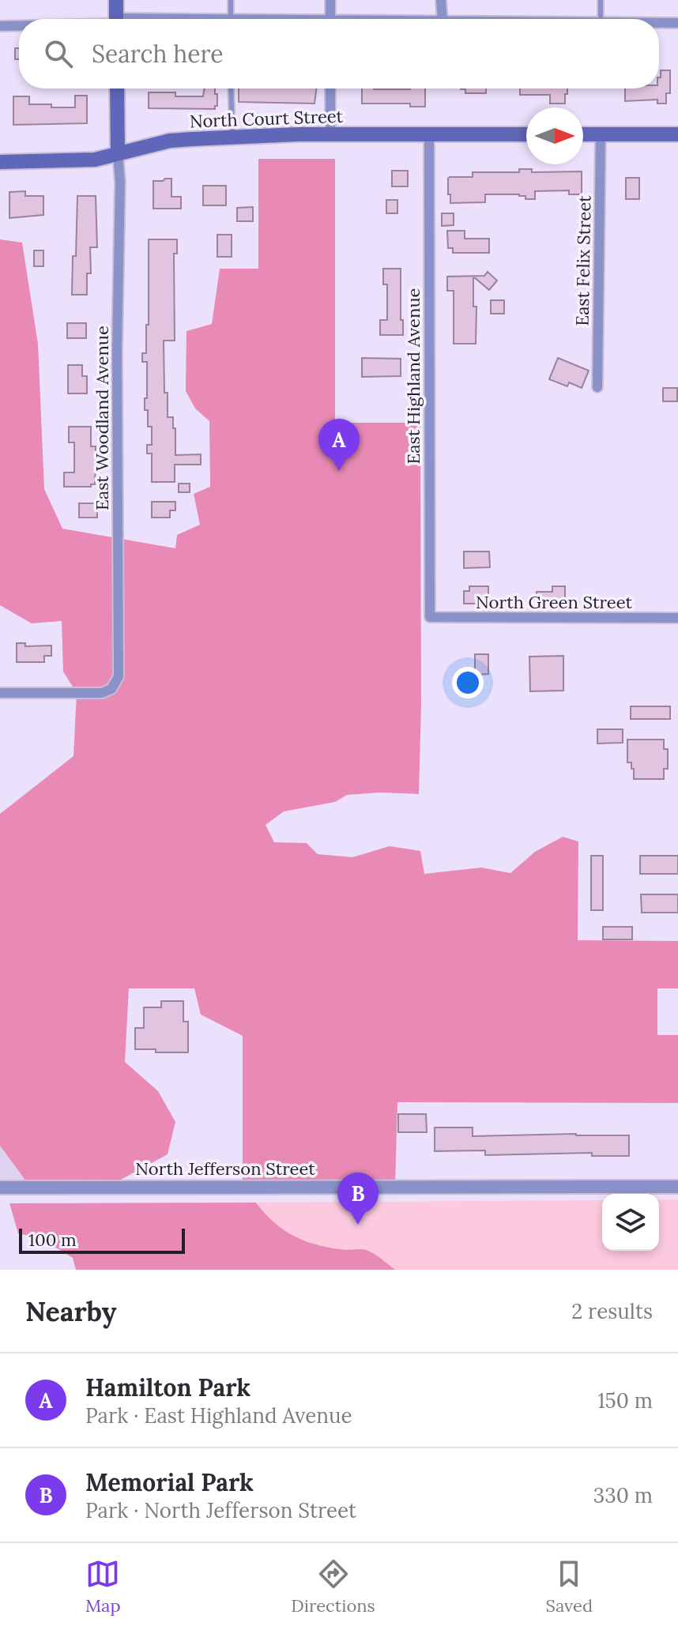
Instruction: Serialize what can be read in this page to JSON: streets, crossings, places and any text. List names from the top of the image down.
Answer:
{
  "streets": {
    "main road": ["North Court Street"],
    "street": [
      "East Felix Street",
      "East Highland Avenue",
      "East Woodland Avenue",
      "North Green Street",
      "North Jefferson Street"
    ]
  },
  "crossings": [
    ["North Court Street", "East Highland Avenue"],
    ["North Court Street", "East Woodland Avenue"],
    ["East Highland Avenue", "North Green Street"]
  ],
  "scale_bar": "100 m",
  "north": "right",
  "page": {
    "search": "Search here",
    "pins": ["A", "B"],
    "scale": "100 m",
    "heading": ["Nearby", "2 results"],
    "list": [
      {
        "mark": "A",
        "name": "Hamilton Park",
        "note": "Park · East Highland Avenue",
        "value": "150 m"
      },
      {
        "mark": "B",
        "name": "Memorial Park",
        "note": "Park · North Jefferson Street",
        "value": "330 m"
      }
    ],
    "nav": ["Map", "Directions", "Saved"]
  }
}
